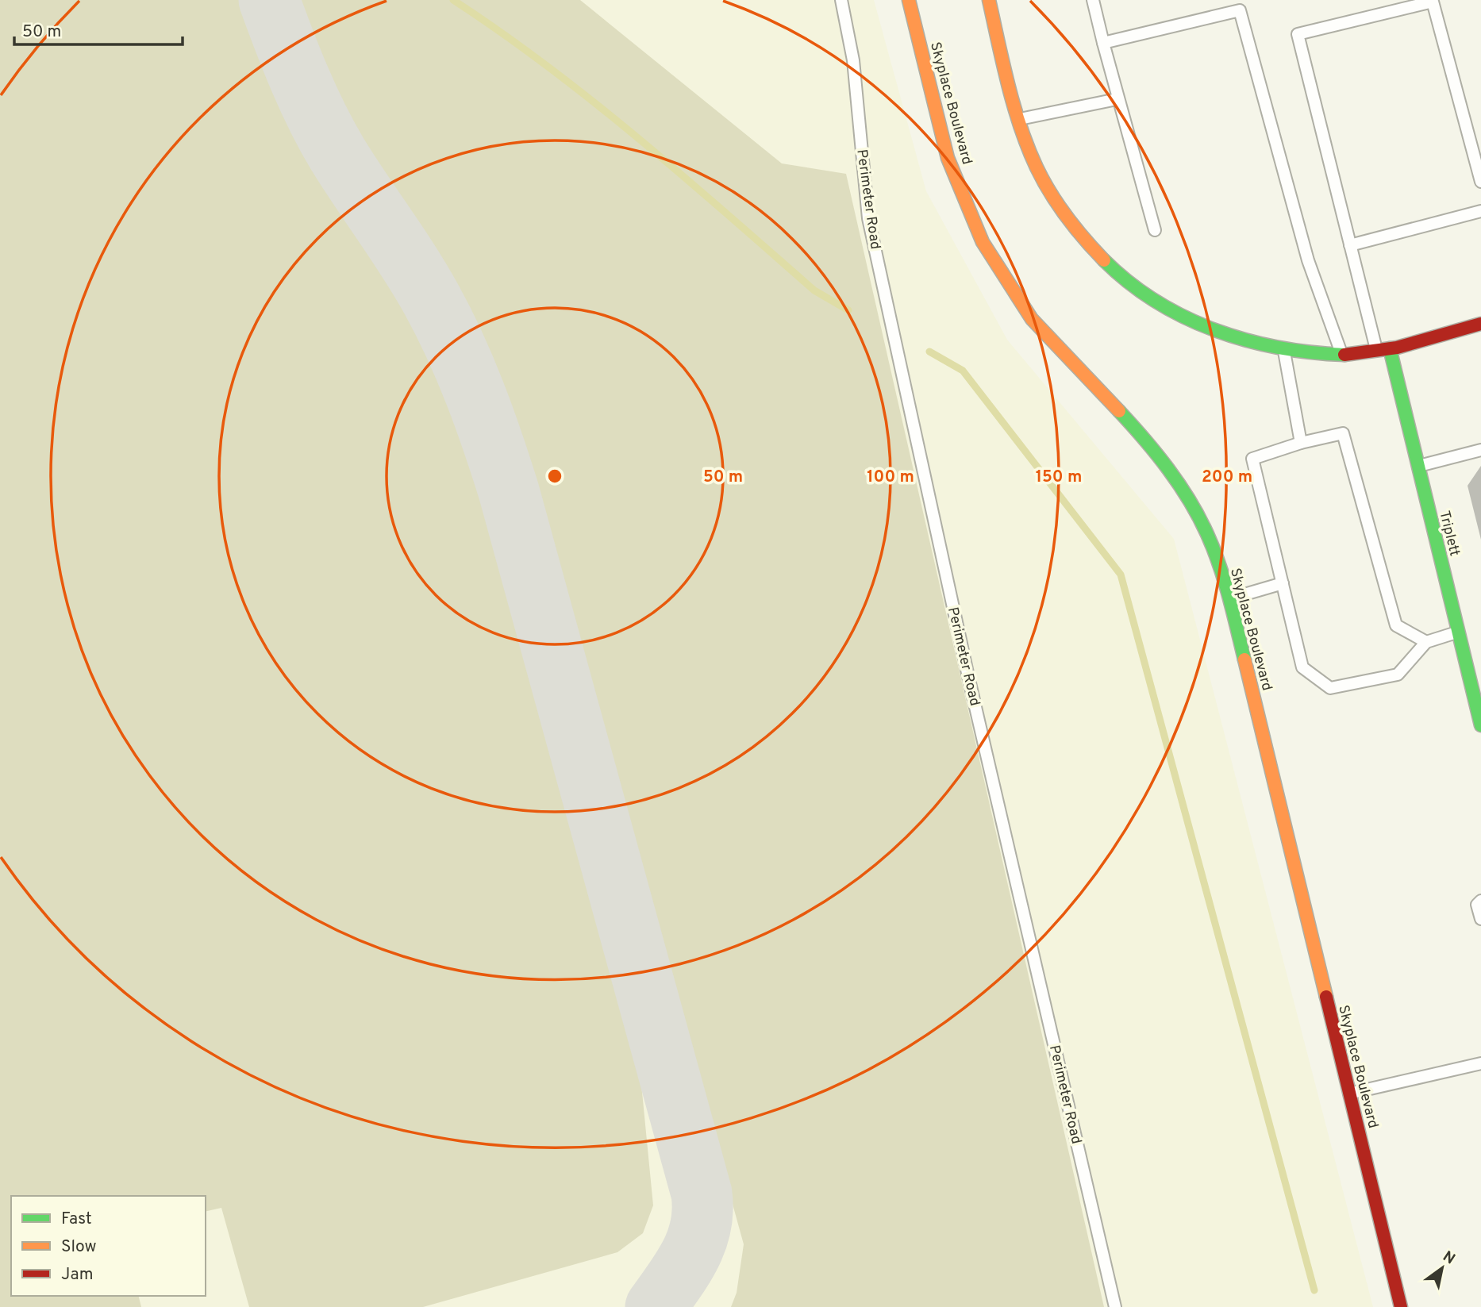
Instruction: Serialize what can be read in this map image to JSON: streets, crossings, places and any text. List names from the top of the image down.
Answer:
{
  "streets": {
    "street": ["Skyplace Boulevard", "Triplett"],
    "lane": ["Perimeter Road"]
  },
  "legend": ["Fast", "Slow", "Jam"],
  "scale_bar": "50 m",
  "north": "top right",
  "rings": [
    "50 m",
    "100 m",
    "150 m",
    "200 m"
  ]
}
